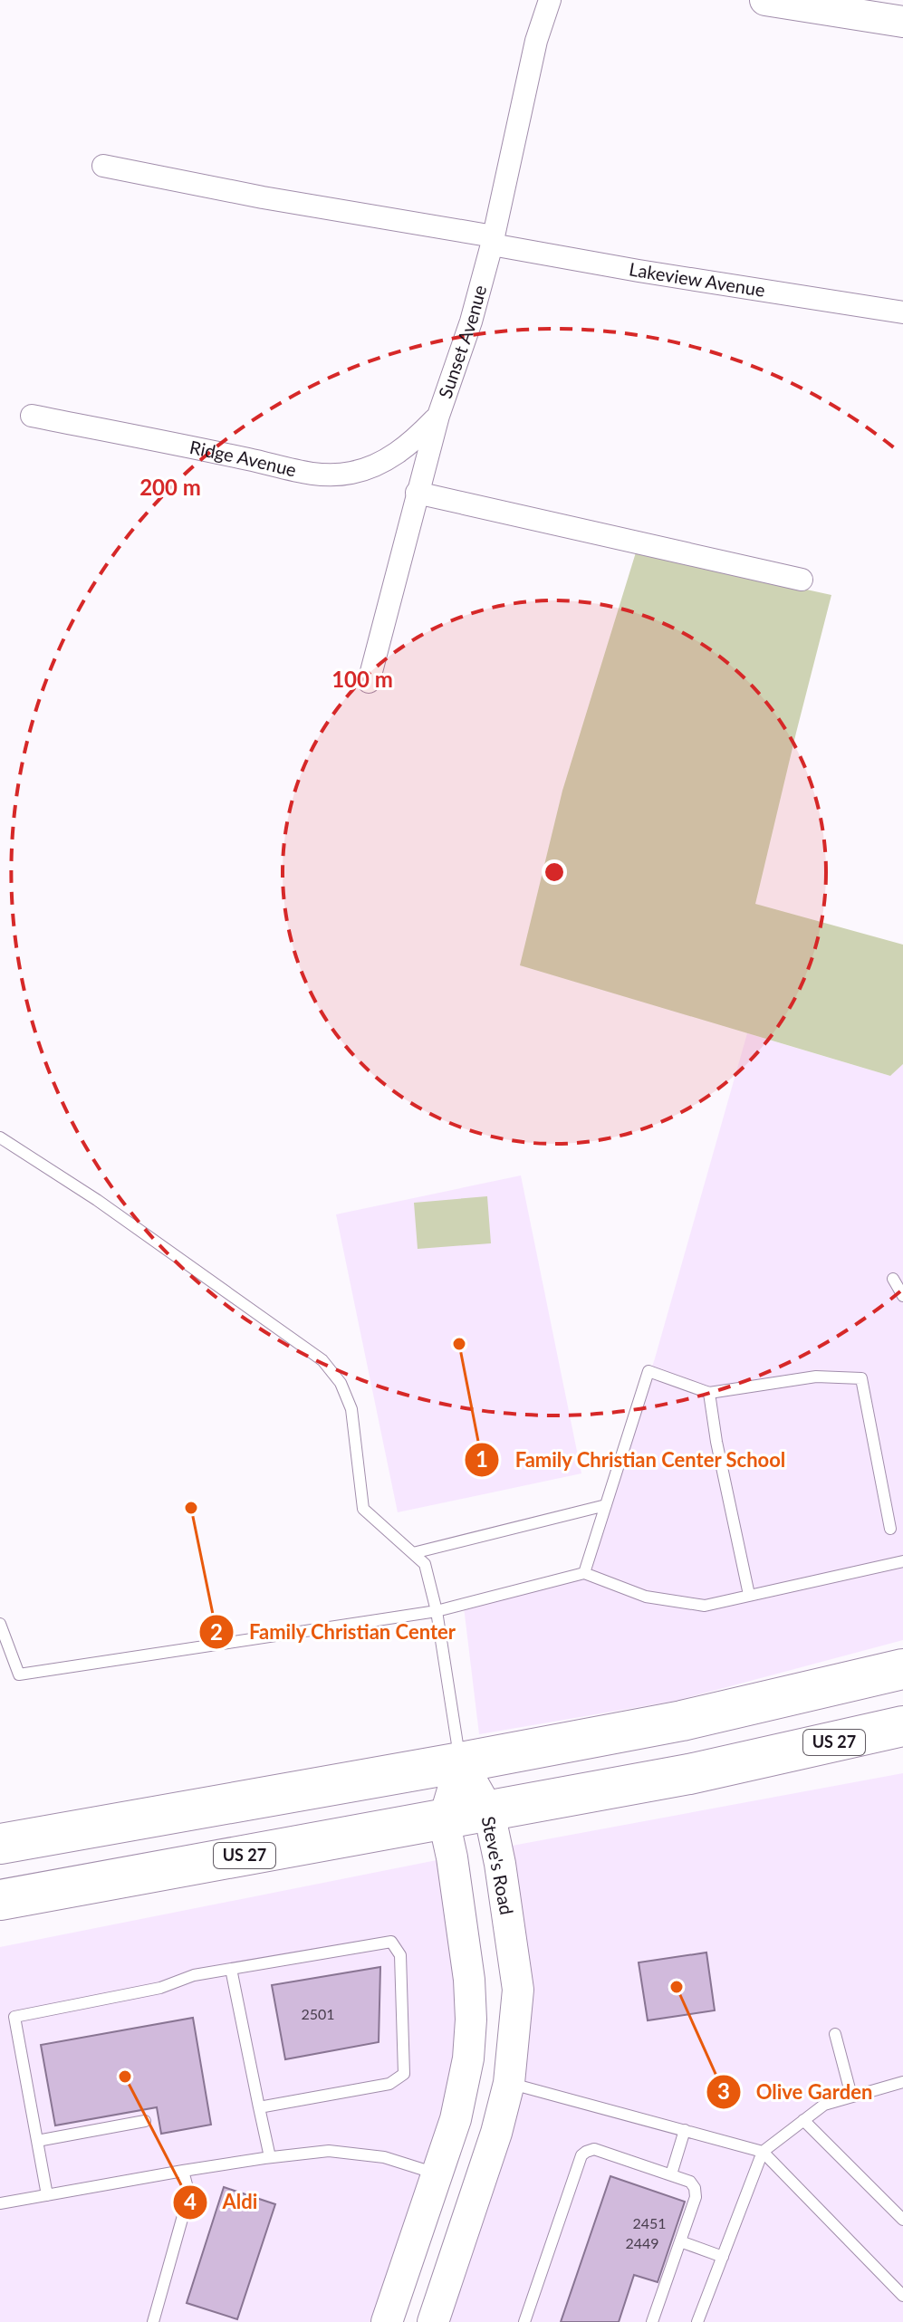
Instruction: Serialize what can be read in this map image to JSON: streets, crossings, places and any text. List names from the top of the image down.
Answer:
{
  "streets": {
    "highway": ["US 27"],
    "street": [
      "Lakeview Avenue",
      "Sunset Avenue",
      "Ridge Avenue",
      "Steve's Road"
    ]
  },
  "crossings": [
    ["Lakeview Avenue", "Sunset Avenue"],
    ["Sunset Avenue", "Ridge Avenue"],
    ["US 27", "Steve's Road"]
  ],
  "places": [
    "Family Christian Center School",
    "Family Christian Center",
    "Olive Garden",
    "Aldi"
  ],
  "house_numbers": ["2501", "2451", "2449"],
  "rings": ["200 m", "100 m"]
}
